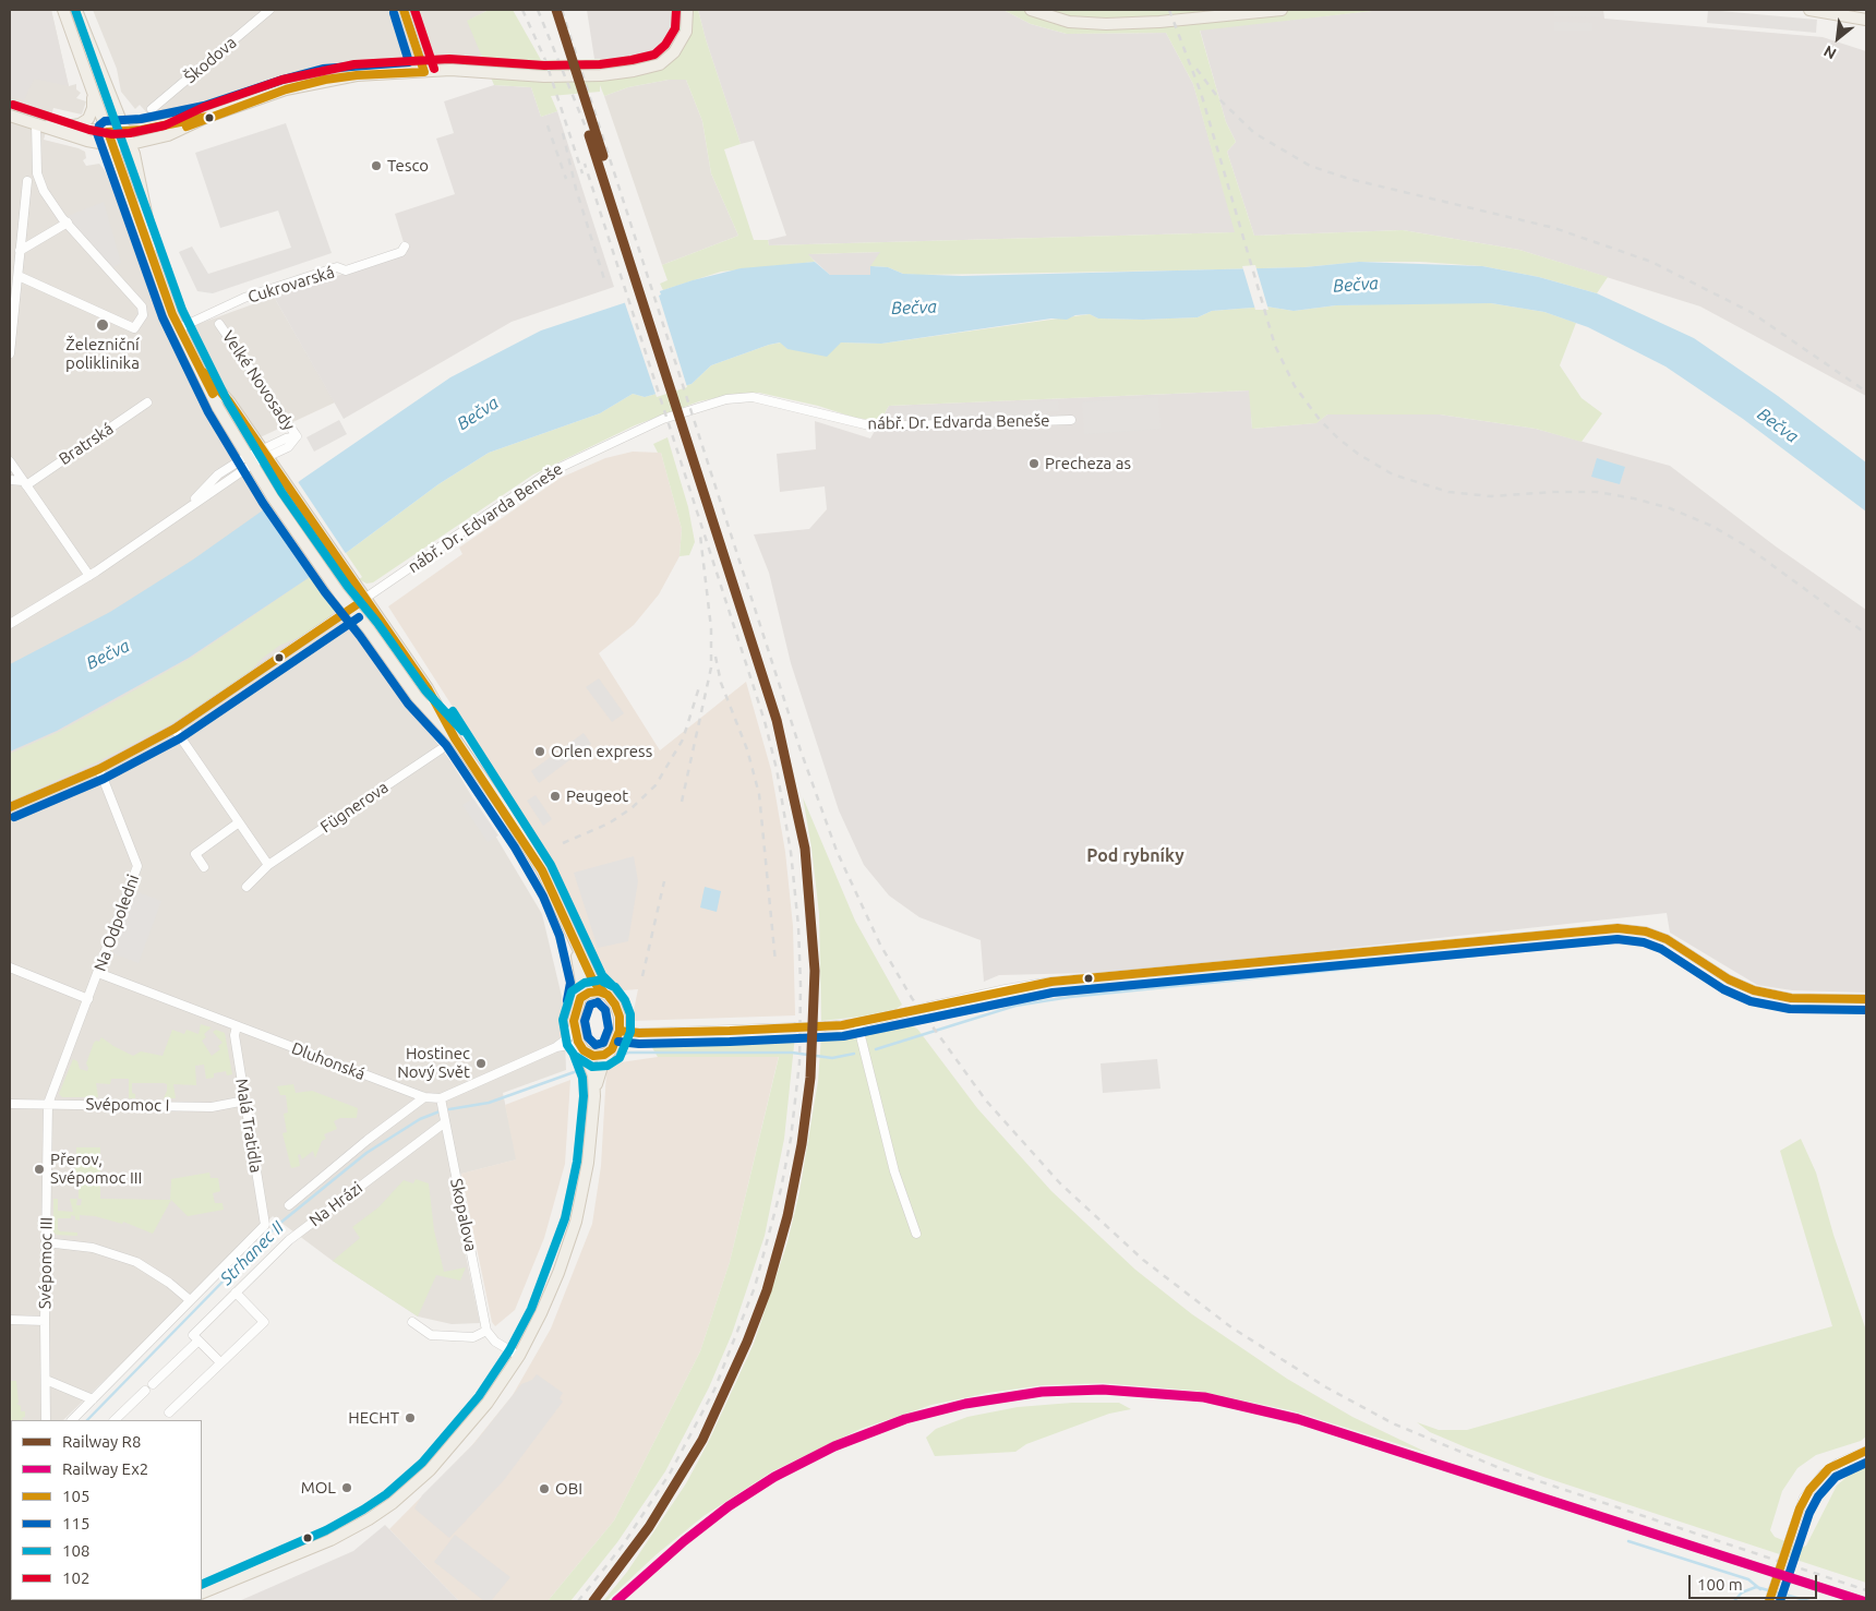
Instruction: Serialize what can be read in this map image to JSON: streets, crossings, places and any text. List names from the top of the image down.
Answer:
{
  "streets": {
    "main road": ["Dluhonská"],
    "street": [
      "Škodova",
      "Cukrovarská",
      "Velké Novosady",
      "nábř. Dr. Edvarda Beneše",
      "Bratrská",
      "Fügnerova",
      "Na Odpoledni",
      "Svépomoc I",
      "Malá Tratidla",
      "Na Hrázi",
      "Skopalova",
      "Svépomoc III"
    ]
  },
  "crossings": [
    ["nábř. Dr. Edvarda Beneše", "Na Odpoledni"],
    ["Na Odpoledni", "Dluhonská"],
    ["Na Odpoledni", "Svépomoc I"],
    ["Na Odpoledni", "Svépomoc III"],
    ["Dluhonská", "Malá Tratidla"],
    ["Dluhonská", "Na Hrázi"],
    ["Dluhonská", "Skopalova"],
    ["Svépomoc I", "Malá Tratidla"],
    ["Svépomoc I", "Svépomoc III"],
    ["Na Hrázi", "Skopalova"]
  ],
  "districts": ["Pod rybníky"],
  "water": ["Bečva", "Strhanec II"],
  "places": [
    "Tesco",
    "Železniční poliklinika",
    "Precheza as",
    "Orlen express",
    "Peugeot",
    "Hostinec Nový Svět",
    "Přerov, Svépomoc III",
    "HECHT",
    "MOL",
    "OBI"
  ],
  "lines": [
    "rail line R8",
    "transit line 105",
    "transit line 108",
    "transit line 102",
    "transit line 115",
    "rail line Ex2"
  ],
  "legend": [
    "Railway R8",
    "Railway Ex2",
    "105",
    "115",
    "108",
    "102"
  ],
  "scale_bar": "100 m",
  "north": "bottom left"
}
